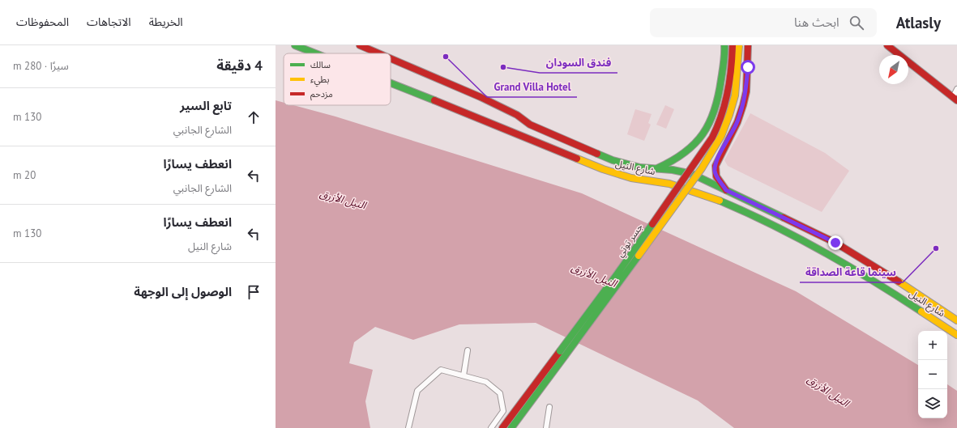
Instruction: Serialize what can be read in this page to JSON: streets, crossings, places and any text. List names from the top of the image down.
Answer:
{
  "streets": {
    "main road": ["شارع النيل", "جسر توتي"]
  },
  "water": ["النيل الأزرق"],
  "places": ["Grand Villa Hotel", "فندق السودان", "سينما قاعة الصداقة"],
  "legend": ["سالك", "بطيء", "مزدحم"],
  "north": "bottom left",
  "page": {
    "header": "Atlasly",
    "search": "ابحث هنا",
    "nav": ["الخريطة", "الاتجاهات", "المحفوظات"],
    "heading": ["4 دقيقة", "سيرًا · 280 m"],
    "list": [
      ["تابع السير", "الشارع الجانبي", "130 m"],
      ["انعطف يسارًا", "الشارع الجانبي", "20 m"],
      ["انعطف يسارًا", "شارع النيل", "130 m"],
      "الوصول إلى الوجهة"
    ],
    "map_buttons": ["+", "−"]
  }
}
